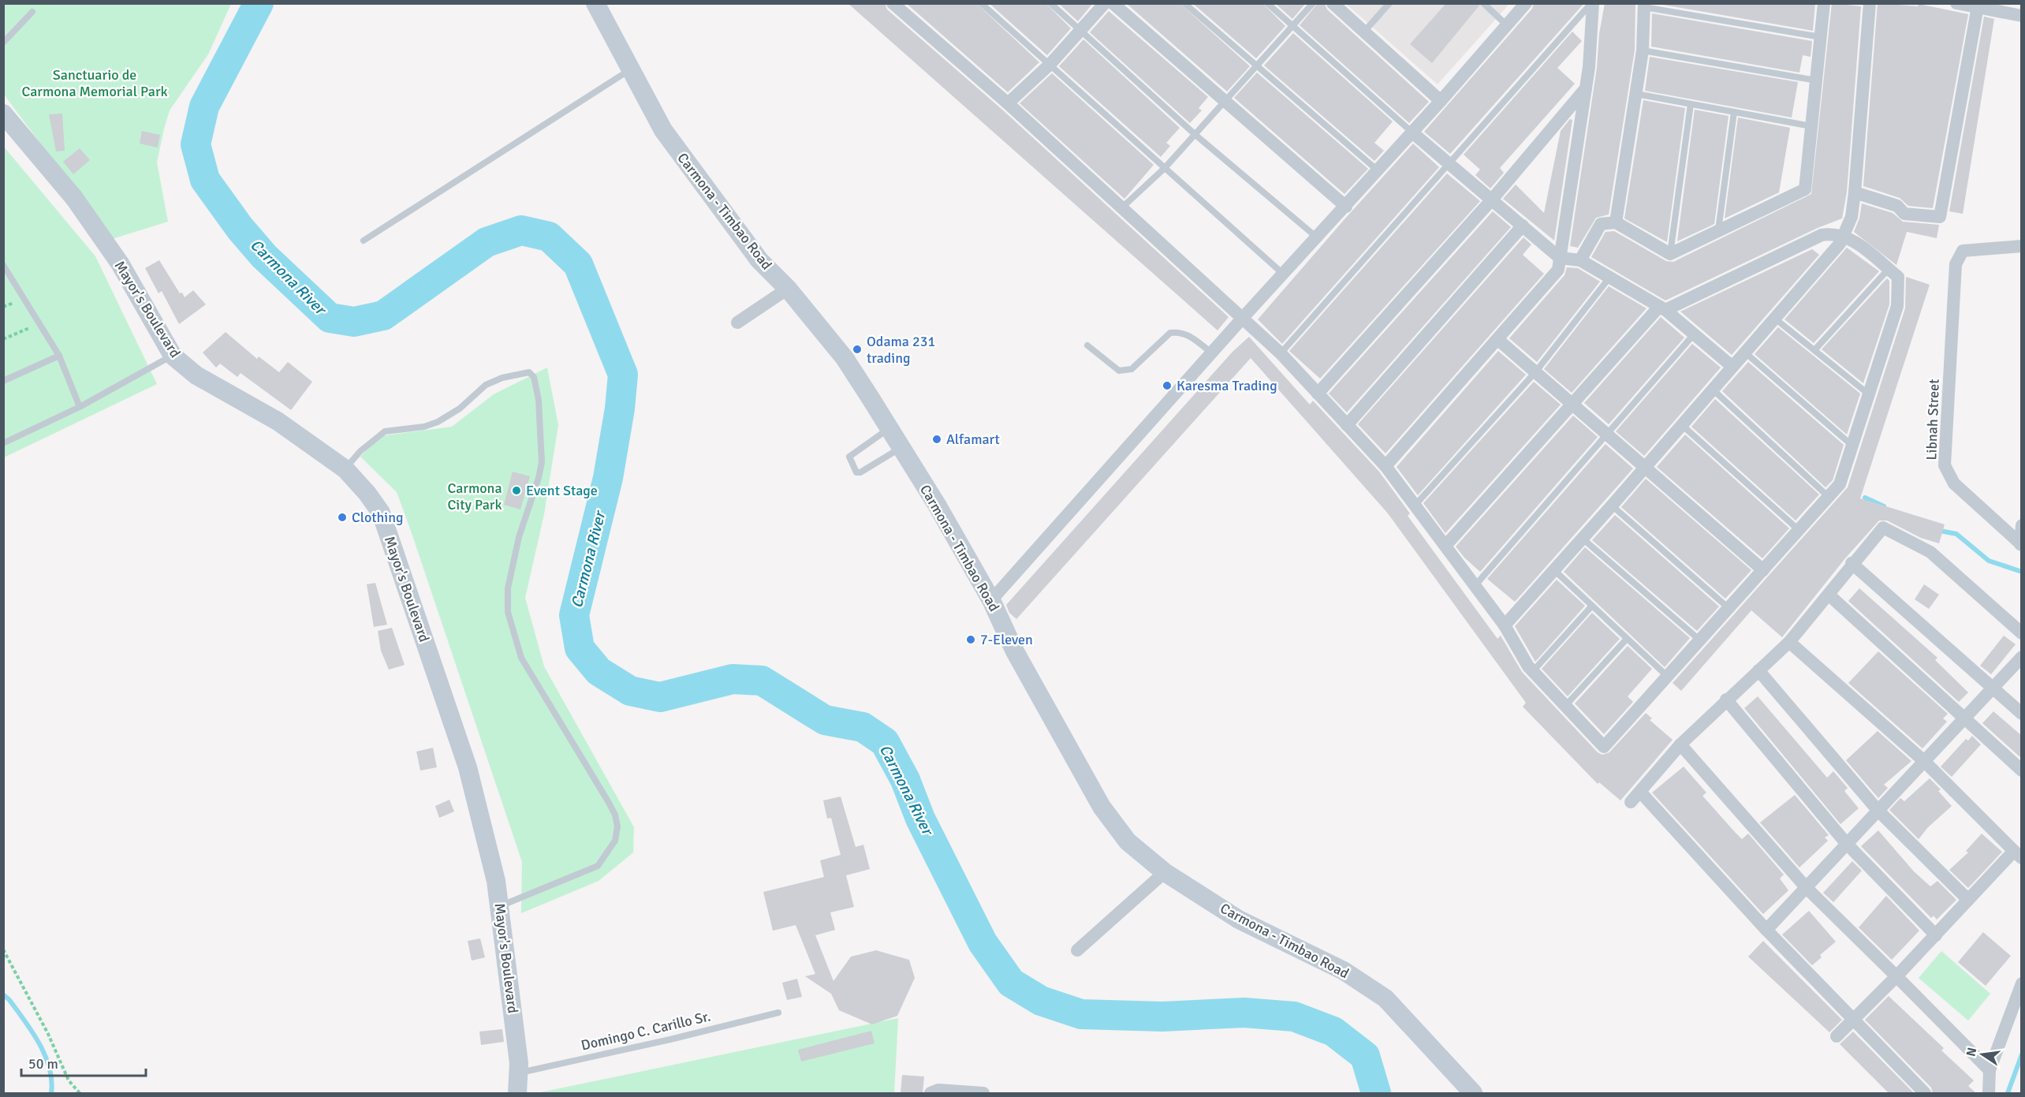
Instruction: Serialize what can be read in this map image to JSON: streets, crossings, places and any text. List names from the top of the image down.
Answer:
{
  "streets": {
    "main road": ["Carmona - Timbao Road", "Mayor's Boulevard"],
    "street": ["Libnah Street"],
    "lane": ["Domingo C. Carillo Sr."]
  },
  "crossings": [
    ["Mayor's Boulevard", "Domingo C. Carillo Sr."]
  ],
  "water": ["Carmona River"],
  "parks": ["Sanctuario de Carmona Memorial Park", "Carmona City Park"],
  "places": [
    "Odama 231 trading",
    "Karesma Trading",
    "Alfamart",
    "Event Stage",
    "Clothing",
    "7-Eleven"
  ],
  "scale_bar": "50 m",
  "north": "left"
}
